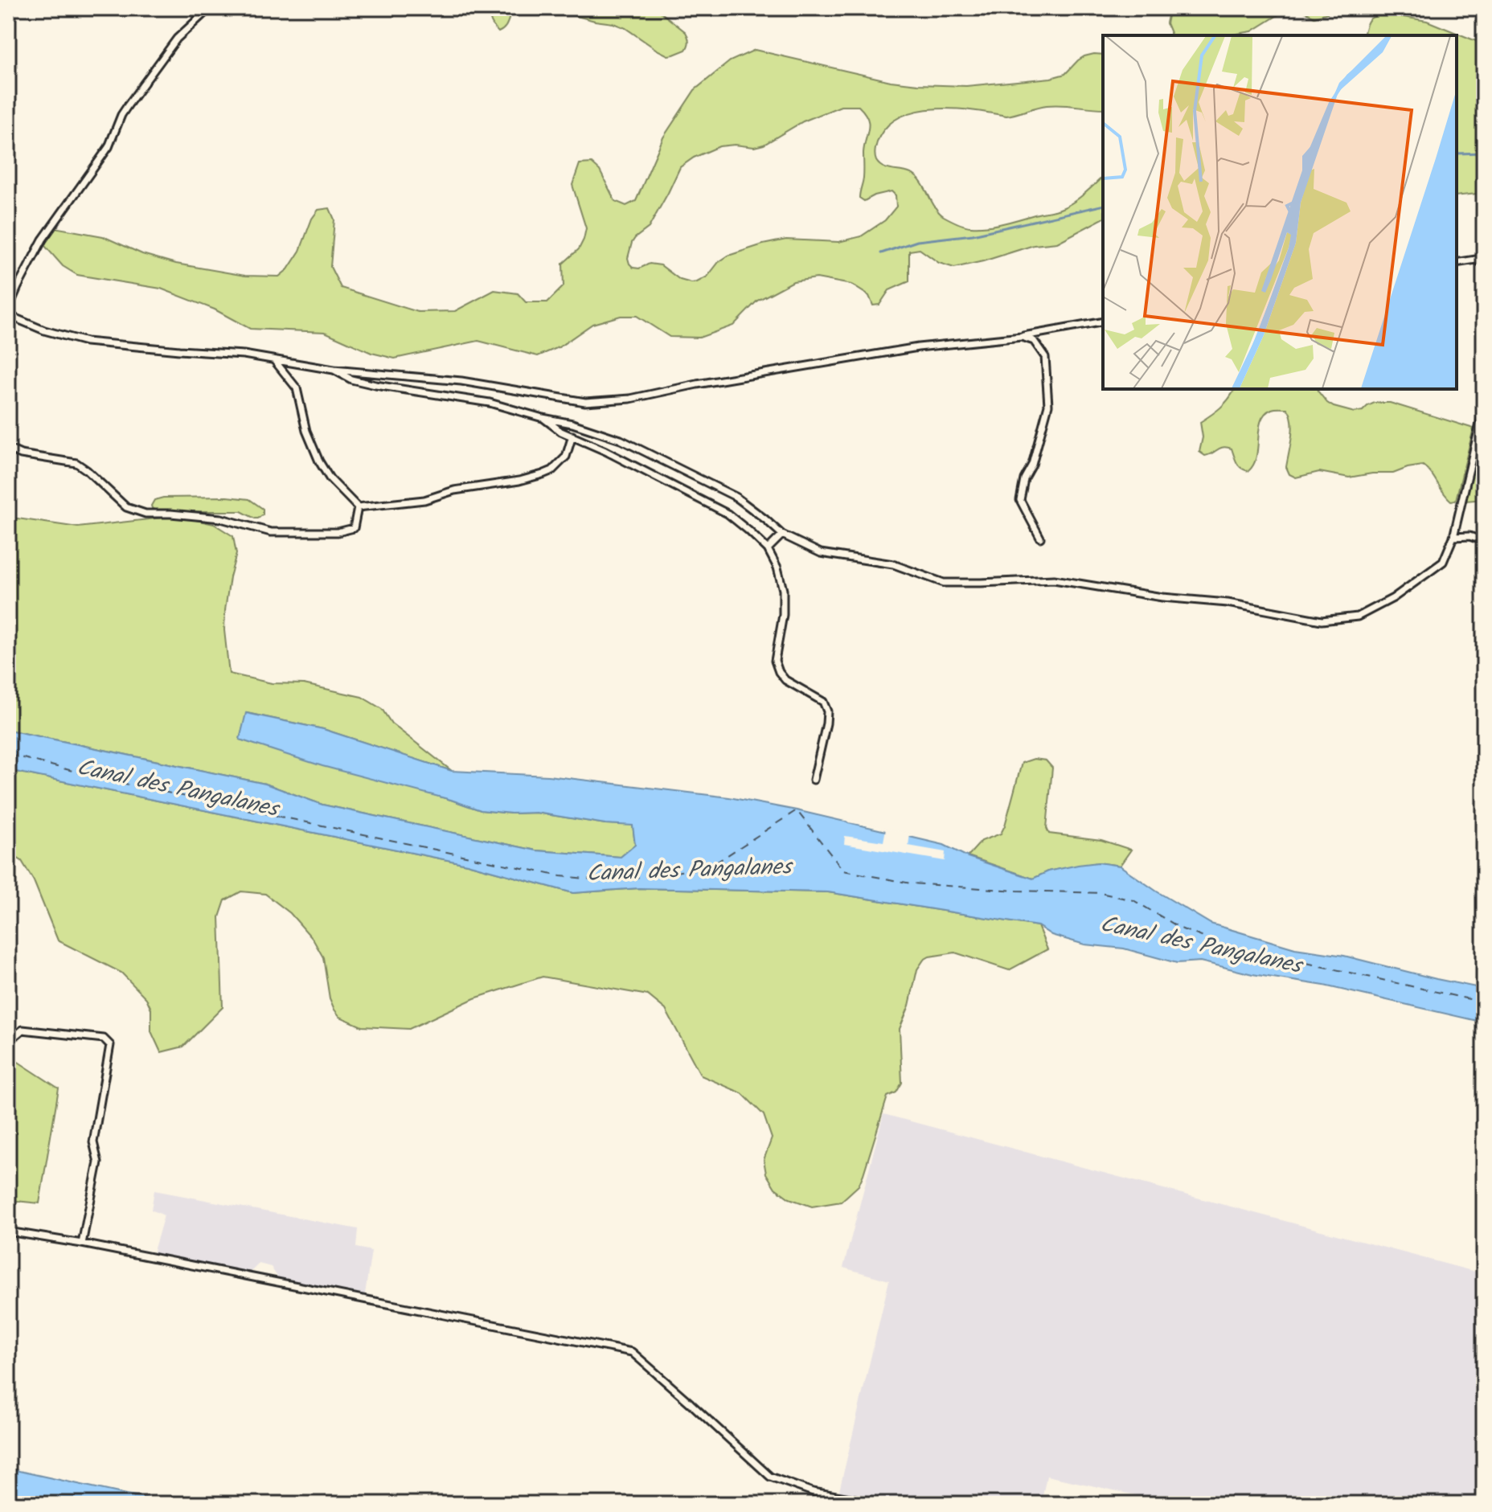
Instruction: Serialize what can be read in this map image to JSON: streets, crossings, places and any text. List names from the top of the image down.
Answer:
{
  "water": ["Canal des Pangalanes"]
}
